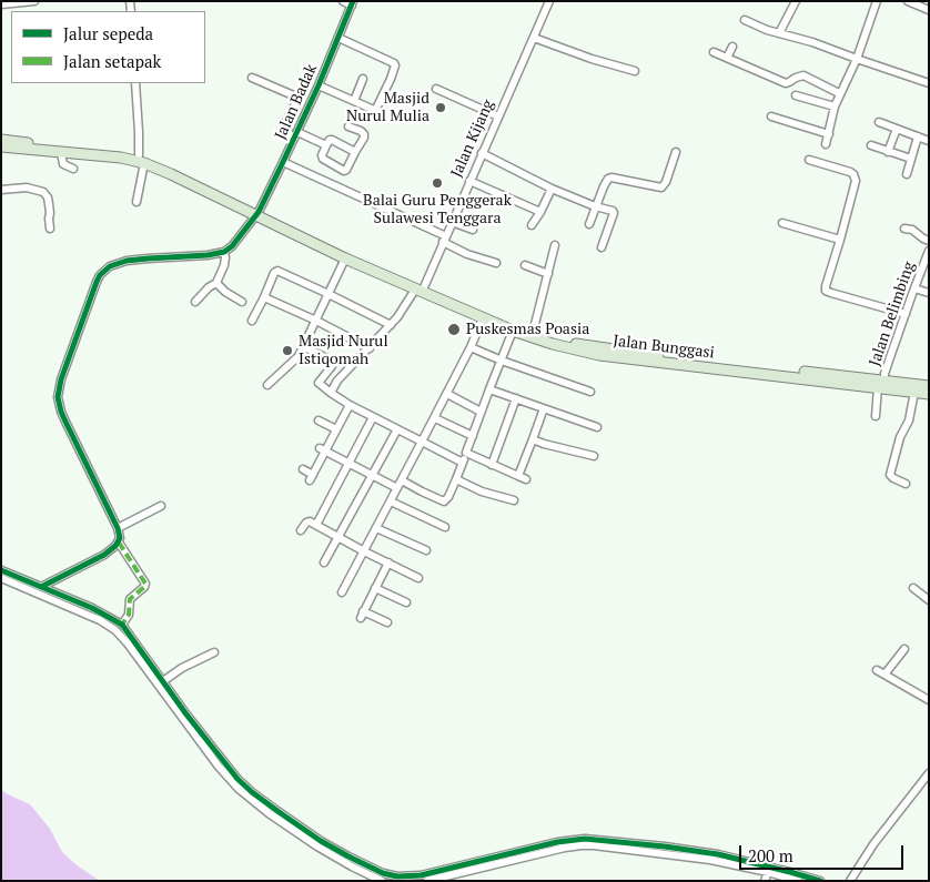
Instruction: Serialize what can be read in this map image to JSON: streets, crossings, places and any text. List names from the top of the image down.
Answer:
{
  "streets": {
    "highway": ["Jalan Bunggasi"],
    "street": ["Jalan Badak", "Jalan Kijang", "Jalan Belimbing"]
  },
  "crossings": [
    ["Jalan Badak", "Jalan Bunggasi"],
    ["Jalan Kijang", "Jalan Bunggasi"],
    ["Jalan Belimbing", "Jalan Bunggasi"]
  ],
  "places": [
    "Masjid Nurul Mulia",
    "Balai Guru Penggerak Sulawesi Tenggara",
    "Puskesmas Poasia",
    "Masjid Nurul Istiqomah"
  ],
  "legend": ["Jalur sepeda", "Jalan setapak"],
  "scale_bar": "200 m"
}
